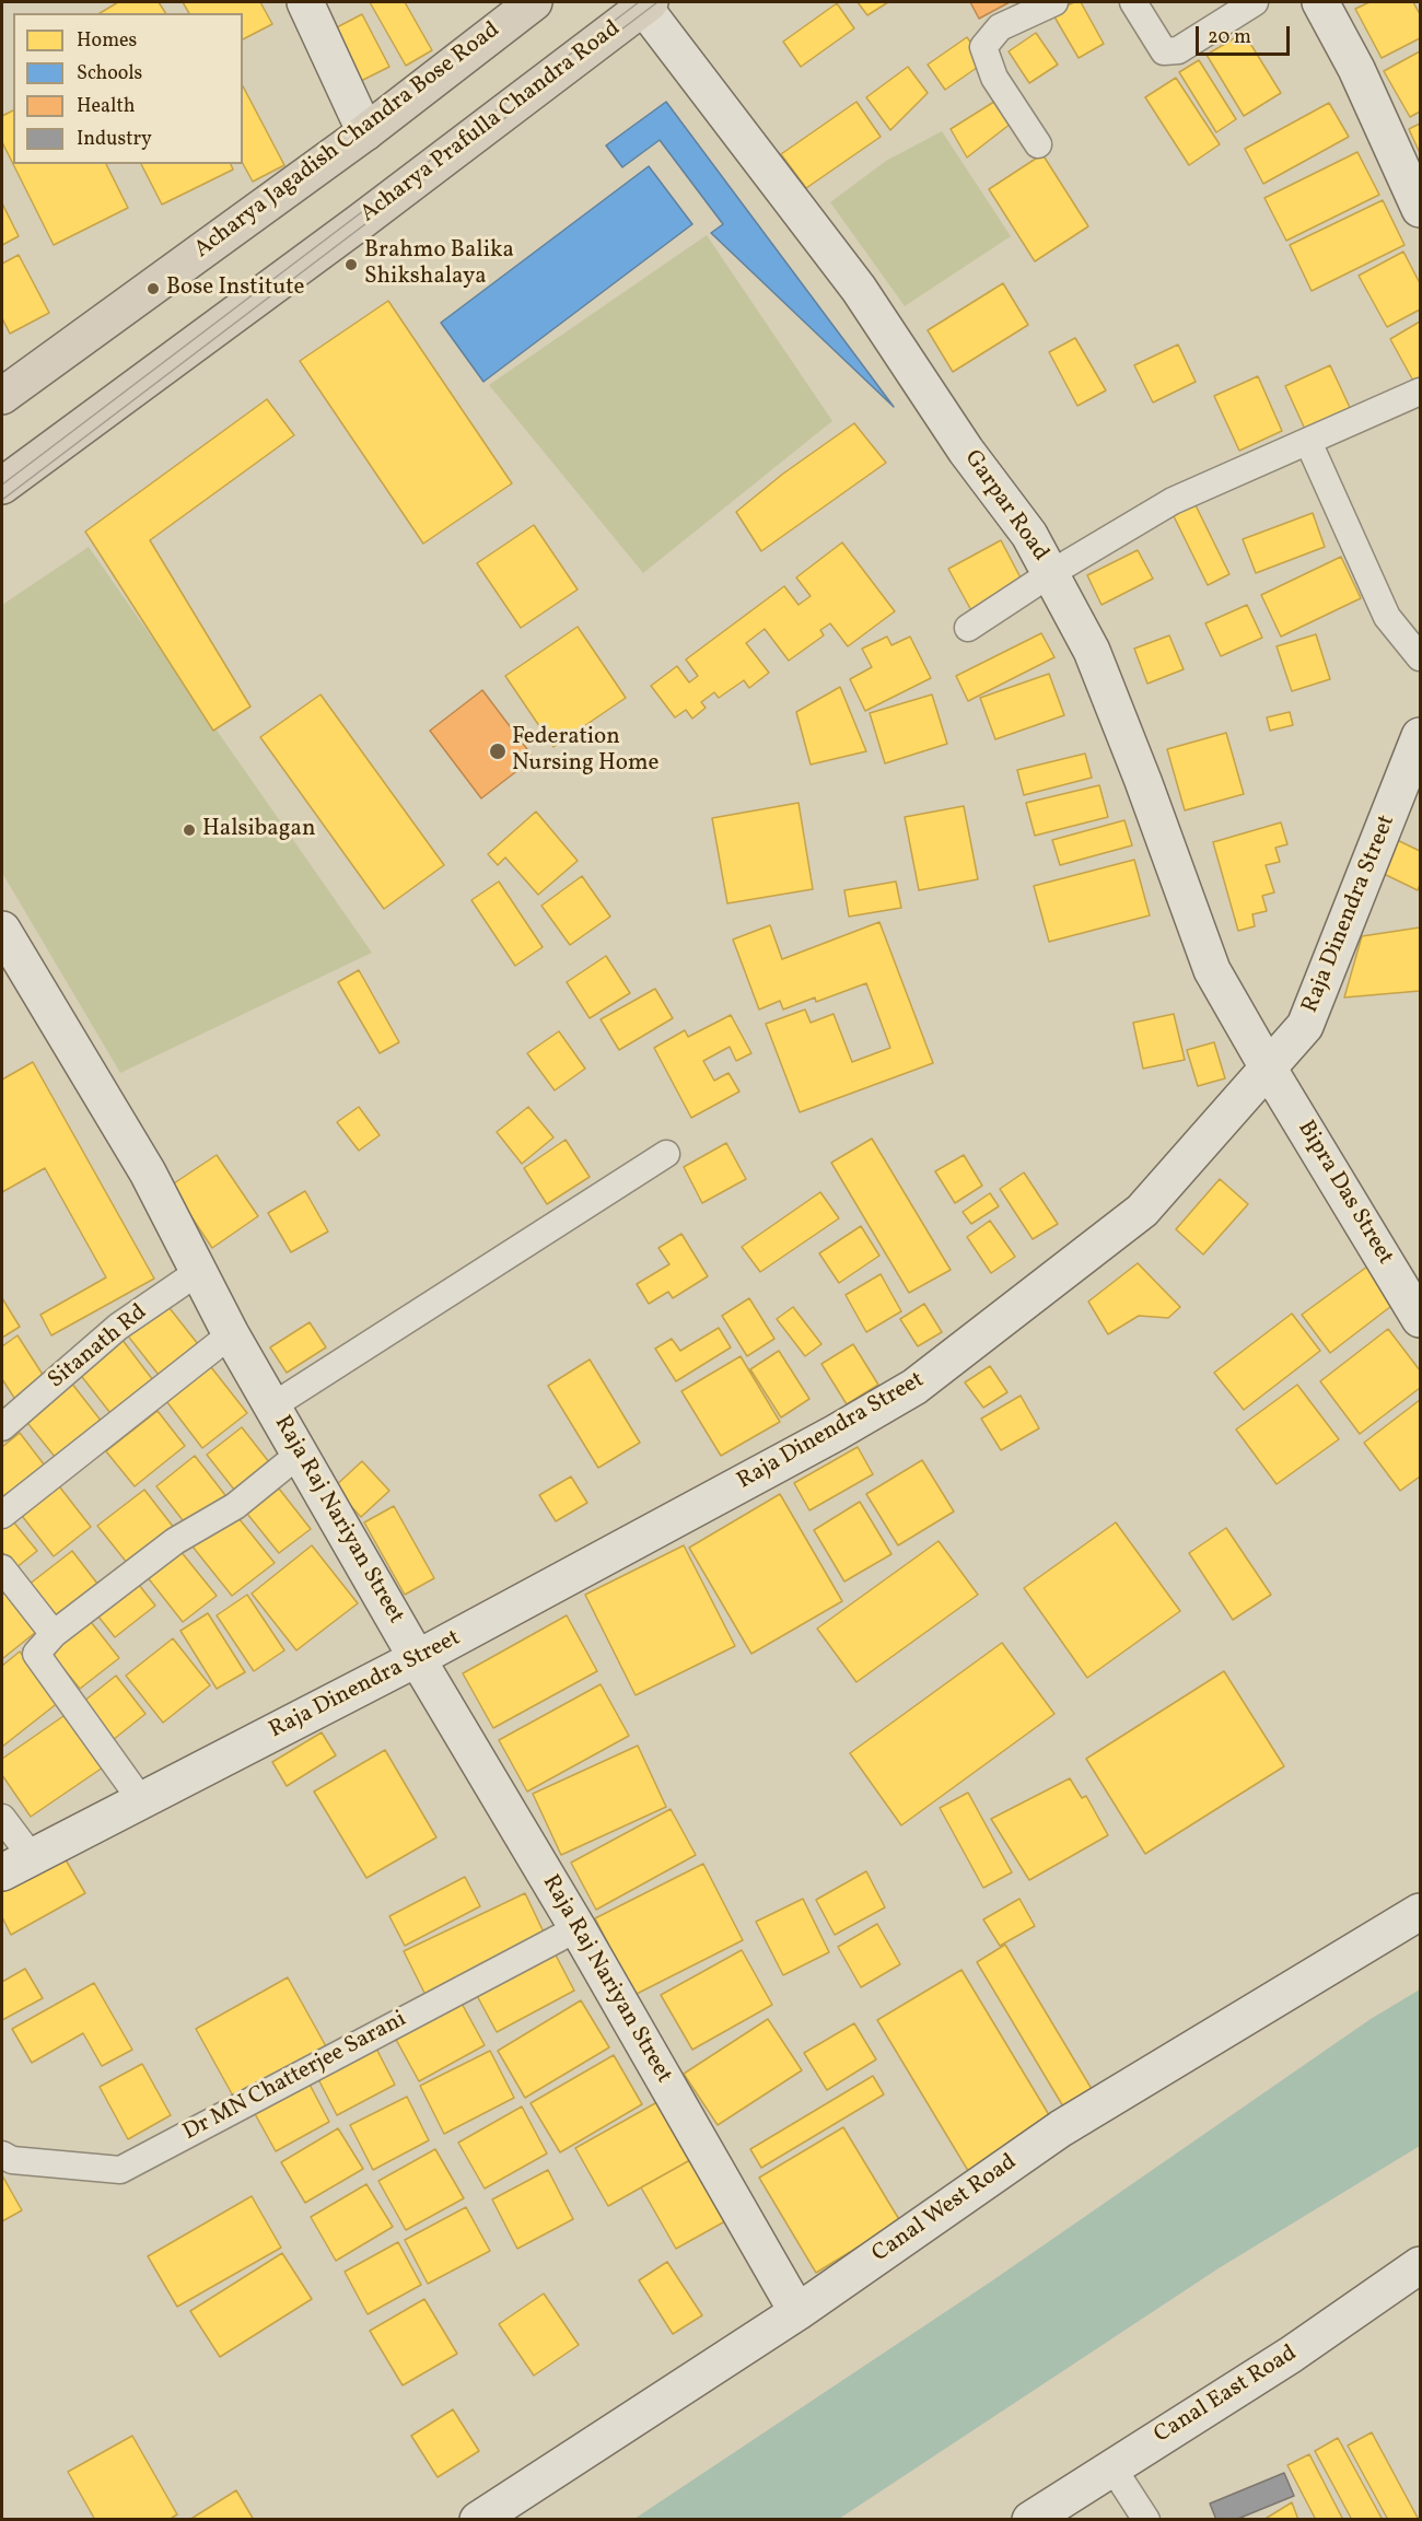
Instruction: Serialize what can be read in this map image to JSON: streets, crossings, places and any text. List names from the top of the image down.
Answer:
{
  "streets": {
    "main road": ["Acharya Prafulla Chandra Road", "Acharya Jagadish Chandra Bose Road"],
    "street": [
      "Garpar Road",
      "Raja Dinendra Street",
      "Bipra Das Street",
      "Sitanath Rd",
      "Raja Raj Nariyan Street",
      "Dr MN Chatterjee Sarani",
      "Canal West Road",
      "Canal East Road"
    ]
  },
  "crossings": [
    ["Acharya Prafulla Chandra Road", "Garpar Road"],
    ["Garpar Road", "Raja Dinendra Street"],
    ["Garpar Road", "Bipra Das Street"],
    ["Raja Dinendra Street", "Bipra Das Street"],
    ["Raja Dinendra Street", "Raja Raj Nariyan Street"],
    ["Sitanath Rd", "Raja Raj Nariyan Street"],
    ["Raja Raj Nariyan Street", "Dr MN Chatterjee Sarani"],
    ["Raja Raj Nariyan Street", "Canal West Road"]
  ],
  "places": [
    "Brahmo Balika Shikshalaya",
    "Bose Institute",
    "Federation Nursing Home",
    "Halsibagan"
  ],
  "legend": [
    "Homes",
    "Schools",
    "Health",
    "Industry"
  ],
  "scale_bar": "20 m"
}
